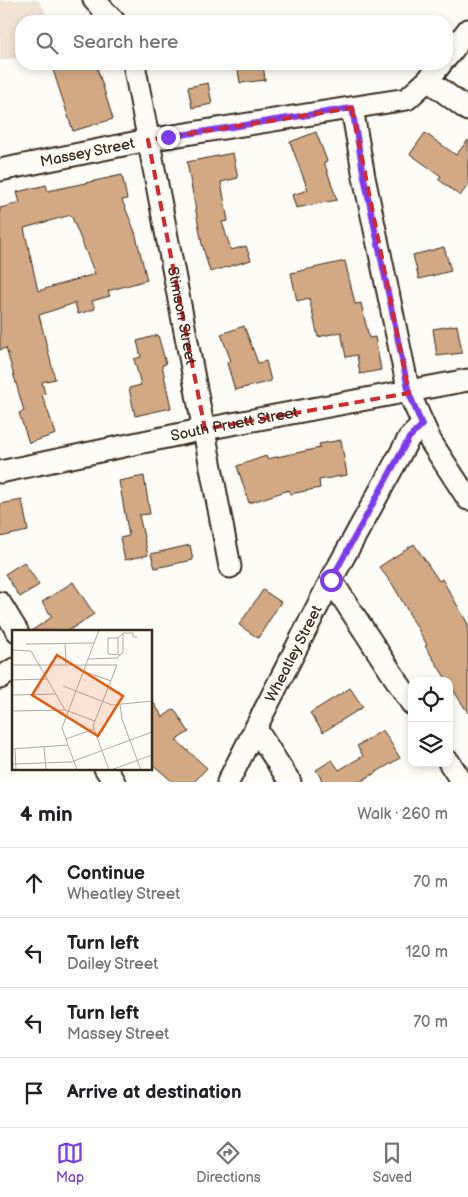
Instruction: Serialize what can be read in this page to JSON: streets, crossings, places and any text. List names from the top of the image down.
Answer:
{
  "streets": {
    "street": [
      "Massey Street",
      "Stimson Street",
      "South Pruett Street",
      "Wheatley Street"
    ]
  },
  "crossings": [
    ["Massey Street", "Stimson Street"],
    ["Stimson Street", "South Pruett Street"]
  ],
  "page": {
    "search": "Search here",
    "heading": ["4 min", "Walk · 260 m"],
    "list": [
      ["Continue", "Wheatley Street", "70 m"],
      ["Turn left", "Dailey Street", "120 m"],
      ["Turn left", "Massey Street", "70 m"],
      "Arrive at destination"
    ],
    "nav": ["Map", "Directions", "Saved"]
  }
}
